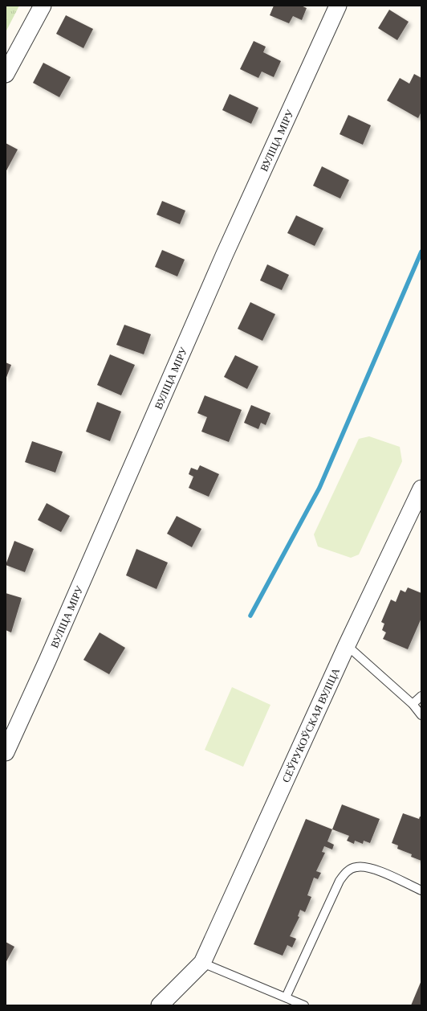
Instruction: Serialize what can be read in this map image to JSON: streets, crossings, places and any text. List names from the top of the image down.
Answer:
{
  "streets": {
    "street": ["ВУЛІЦА МІРУ", "СЕЎРУКОЎСКАЯ ВУЛІЦА"]
  }
}
